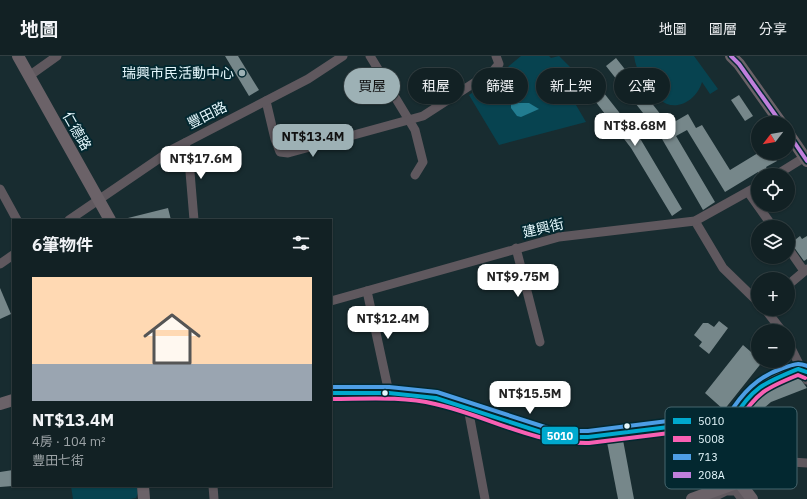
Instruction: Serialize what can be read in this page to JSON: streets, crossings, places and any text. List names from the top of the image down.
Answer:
{
  "streets": {
    "street": ["豐田路", "仁德路", "建興街"]
  },
  "crossings": [
    ["豐田路", "仁德路"]
  ],
  "places": ["瑞興市民活動中心"],
  "lines": [
    "transit line 208A",
    "transit line 713",
    "transit line 5010",
    "transit line 5008"
  ],
  "legend": [
    "5010",
    "5008",
    "713",
    "208A"
  ],
  "north": "bottom left",
  "page": {
    "header": "地圖",
    "nav": ["地圖", "圖層", "分享"],
    "chip": [
      "買屋",
      "租屋",
      "篩選",
      "新上架",
      "公寓"
    ],
    "price": [
      "NT$8.68M",
      "NT$13.4M",
      "NT$17.6M",
      "NT$9.75M",
      "NT$12.4M",
      "NT$15.5M"
    ],
    "map_buttons": ["+", "−"],
    "heading": "6筆物件",
    "list": [
      {
        "name": "NT$13.4M",
        "note": "4房 · 104 m² · 豐田七街"
      }
    ]
  }
}
